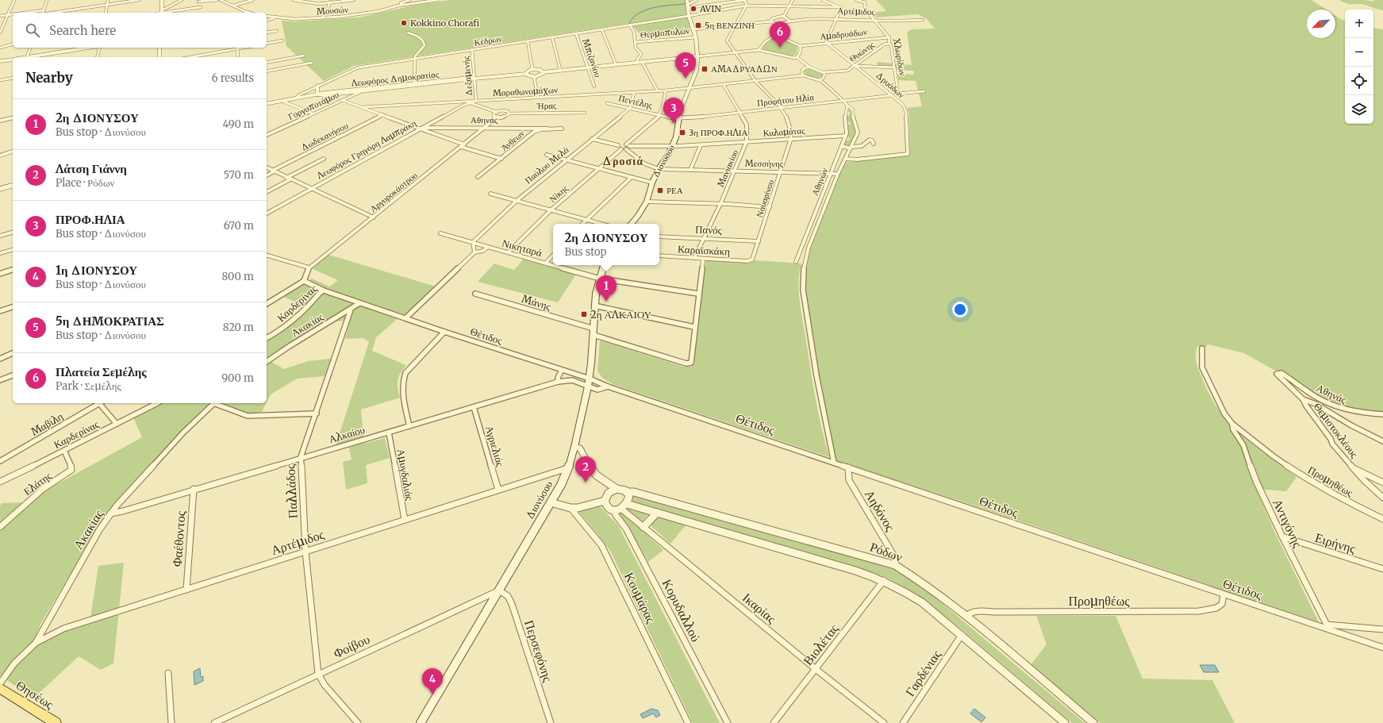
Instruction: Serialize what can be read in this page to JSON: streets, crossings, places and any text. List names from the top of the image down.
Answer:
{
  "streets": {
    "main road": ["Διονύσου", "Θησέως"],
    "street": [
      "Μουσών",
      "Αρτέμιδος",
      "Θερμοπυλών",
      "Αμαδρυάδων",
      "Κέδρων",
      "Θυώνης",
      "Χλωρίδων",
      "Μπιζανίου",
      "Δεξαμενής",
      "Λεωφόρος Δημοκρατίας",
      "Δρυάδων",
      "Μαραθωνομάχων",
      "Προφήτου Ηλία",
      "Πεντέλης",
      "Γοργοποτάμου",
      "Ήρας",
      "Αθηνάς",
      "Καλαμάτας",
      "Δωδεκανήσου",
      "Άνθεων",
      "Λεωφόρος Γρηγόρη Λαμπράκη",
      "Μεσσήνης",
      "Παύλου Μελά",
      "Μανιακίου",
      "Αθηνών",
      "Αργυροκάστρου",
      "Νίκης",
      "Ναυαρίνου",
      "Πανός",
      "Νικηταρά",
      "Καραϊσκάκη",
      "Μάνης",
      "Καρδερίνας",
      "Ακακίας",
      "Θέτιδος",
      "Μαβίλη",
      "Θεμιστοκλέους",
      "Αλκαίου",
      "Αγριελιάς",
      "Αμυγδαλιάς",
      "Προμηθέως",
      "Ελάτης",
      "Παλλάδος",
      "Αηδόνος",
      "Αντιγόνης",
      "Φαέθοντος",
      "Ειρήνης",
      "Ρόδων",
      "Κουμάρας",
      "Ικαρίας",
      "Κορυδαλλού",
      "Βιολέτας",
      "Φοίβου",
      "Περσεφόνης",
      "Γαρδένιας"
    ]
  },
  "crossings": [
    ["Αρτέμιδος", "Χλωρίδων"],
    ["Αρτέμιδος", "Διονύσου"],
    ["Αρτέμιδος", "Ακακίας"],
    ["Αρτέμιδος", "Αγριελιάς"],
    ["Αρτέμιδος", "Αμυγδαλιάς"],
    ["Αρτέμιδος", "Παλλάδος"],
    ["Αρτέμιδος", "Φαέθοντος"],
    ["Θερμοπυλών", "Διονύσου"],
    ["Αμαδρυάδων", "Χλωρίδων"],
    ["Αμαδρυάδων", "Δρυάδων"],
    ["Κέδρων", "Μπιζανίου"],
    ["Κέδρων", "Δεξαμενής"],
    ["Κέδρων", "Λεωφόρος Δημοκρατίας"],
    ["Κέδρων", "Διονύσου"],
    ["Θυώνης", "Χλωρίδων"],
    ["Θυώνης", "Δρυάδων"],
    ["Δεξαμενής", "Λεωφόρος Δημοκρατίας"],
    ["Δεξαμενής", "Μαραθωνομάχων"],
    ["Δεξαμενής", "Λεωφόρος Γρηγόρη Λαμπράκη"],
    ["Λεωφόρος Δημοκρατίας", "Γοργοποτάμου"],
    ["Δρυάδων", "Προφήτου Ηλία"],
    ["Δρυάδων", "Αθηνών"],
    ["Μαραθωνομάχων", "Λεωφόρος Γρηγόρη Λαμπράκη"],
    ["Μαραθωνομάχων", "Διονύσου"],
    ["Προφήτου Ηλία", "Πεντέλης"],
    ["Προφήτου Ηλία", "Διονύσου"],
    ["Προφήτου Ηλία", "Μανιακίου"],
    ["Προφήτου Ηλία", "Αθηνών"],
    ["Πεντέλης", "Διονύσου"],
    ["Πεντέλης", "Παύλου Μελά"],
    ["Αθηνάς", "Άνθεων"],
    ["Αθηνάς", "Λεωφόρος Γρηγόρη Λαμπράκη"],
    ["Αθηνάς", "Αργυροκάστρου"],
    ["Αθηνάς", "Θεμιστοκλέους"],
    ["Καλαμάτας", "Διονύσου"],
    ["Καλαμάτας", "Μανιακίου"],
    ["Καλαμάτας", "Αθηνών"],
    ["Καλαμάτας", "Ναυαρίνου"],
    ["Διονύσου", "Μεσσήνης"],
    ["Διονύσου", "Νικηταρά"],
    ["Διονύσου", "Μάνης"],
    ["Διονύσου", "Θέτιδος"],
    ["Διονύσου", "Αλκαίου"],
    ["Διονύσου", "Φοίβου"],
    ["Διονύσου", "Περσεφόνης"],
    ["Μεσσήνης", "Μανιακίου"],
    ["Μεσσήνης", "Αθηνών"],
    ["Μεσσήνης", "Ναυαρίνου"],
    ["Παύλου Μελά", "Νικηταρά"],
    ["Μανιακίου", "Πανός"],
    ["Μανιακίου", "Καραϊσκάκη"],
    ["Αθηνών", "Θέτιδος"],
    ["Νίκης", "Νικηταρά"],
    ["Ναυαρίνου", "Πανός"],
    ["Ναυαρίνου", "Καραϊσκάκη"],
    ["Καρδερίνας", "Ακακίας"],
    ["Καρδερίνας", "Θέτιδος"],
    ["Καρδερίνας", "Ελάτης"],
    ["Ακακίας", "Θέτιδος"],
    ["Ακακίας", "Αλκαίου"],
    ["Ακακίας", "Παλλάδος"],
    ["Θέτιδος", "Αλκαίου"],
    ["Θέτιδος", "Προμηθέως"],
    ["Θέτιδος", "Αηδόνος"],
    ["Θέτιδος", "Αντιγόνης"],
    ["Αλκαίου", "Αγριελιάς"],
    ["Αλκαίου", "Αμυγδαλιάς"],
    ["Αλκαίου", "Παλλάδος"],
    ["Αλκαίου", "Φαέθοντος"],
    ["Προμηθέως", "Αντιγόνης"],
    ["Προμηθέως", "Ρόδων"],
    ["Παλλάδος", "Φοίβου"],
    ["Αηδόνος", "Ρόδων"],
    ["Αντιγόνης", "Ειρήνης"],
    ["Ρόδων", "Ικαρίας"],
    ["Ρόδων", "Κορυδαλλού"],
    ["Ικαρίας", "Κορυδαλλού"],
    ["Ικαρίας", "Βιολέτας"],
    ["Φοίβου", "Περσεφόνης"]
  ],
  "districts": ["Δροσιά"],
  "places": {
    "other": ["AVIN", "Kokkino Chorafi"],
    "transit": [
      "5η ΒΕΝΖΙΝΗ",
      "ΑΜΑΔΡΥΑΔΩΝ",
      "3η ΠΡΟΦ.ΗΛΙΑ",
      "ΡΕΑ",
      "2η ΑΛΚΑΙΟΥ"
    ]
  },
  "north": "bottom left",
  "page": {
    "map_buttons": ["+", "−"],
    "search": "Search here",
    "pins": [
      "6",
      "5",
      "3",
      "1",
      "2",
      "4"
    ],
    "heading": ["Nearby", "6 results"],
    "list": [
      {
        "mark": "1",
        "name": "2η ΔΙΟΝΥΣΟΥ",
        "note": "Bus stop · Διονύσου",
        "value": "490 m"
      },
      {
        "mark": "2",
        "name": "Λάτση Γιάννη",
        "note": "Place · Ρόδων",
        "value": "570 m"
      },
      {
        "mark": "3",
        "name": "ΠΡΟΦ.ΗΛΙΑ",
        "note": "Bus stop · Διονύσου",
        "value": "670 m"
      },
      {
        "mark": "4",
        "name": "1η ΔΙΟΝΥΣΟΥ",
        "note": "Bus stop · Διονύσου",
        "value": "800 m"
      },
      {
        "mark": "5",
        "name": "5η ΔΗΜΟΚΡΑΤΙΑΣ",
        "note": "Bus stop · Διονύσου",
        "value": "820 m"
      },
      {
        "mark": "6",
        "name": "Πλατεία Σεμέλης",
        "note": "Park · Σεμέλης",
        "value": "900 m"
      }
    ],
    "popup": ["2η ΔΙΟΝΥΣΟΥ", "Bus stop"]
  }
}
